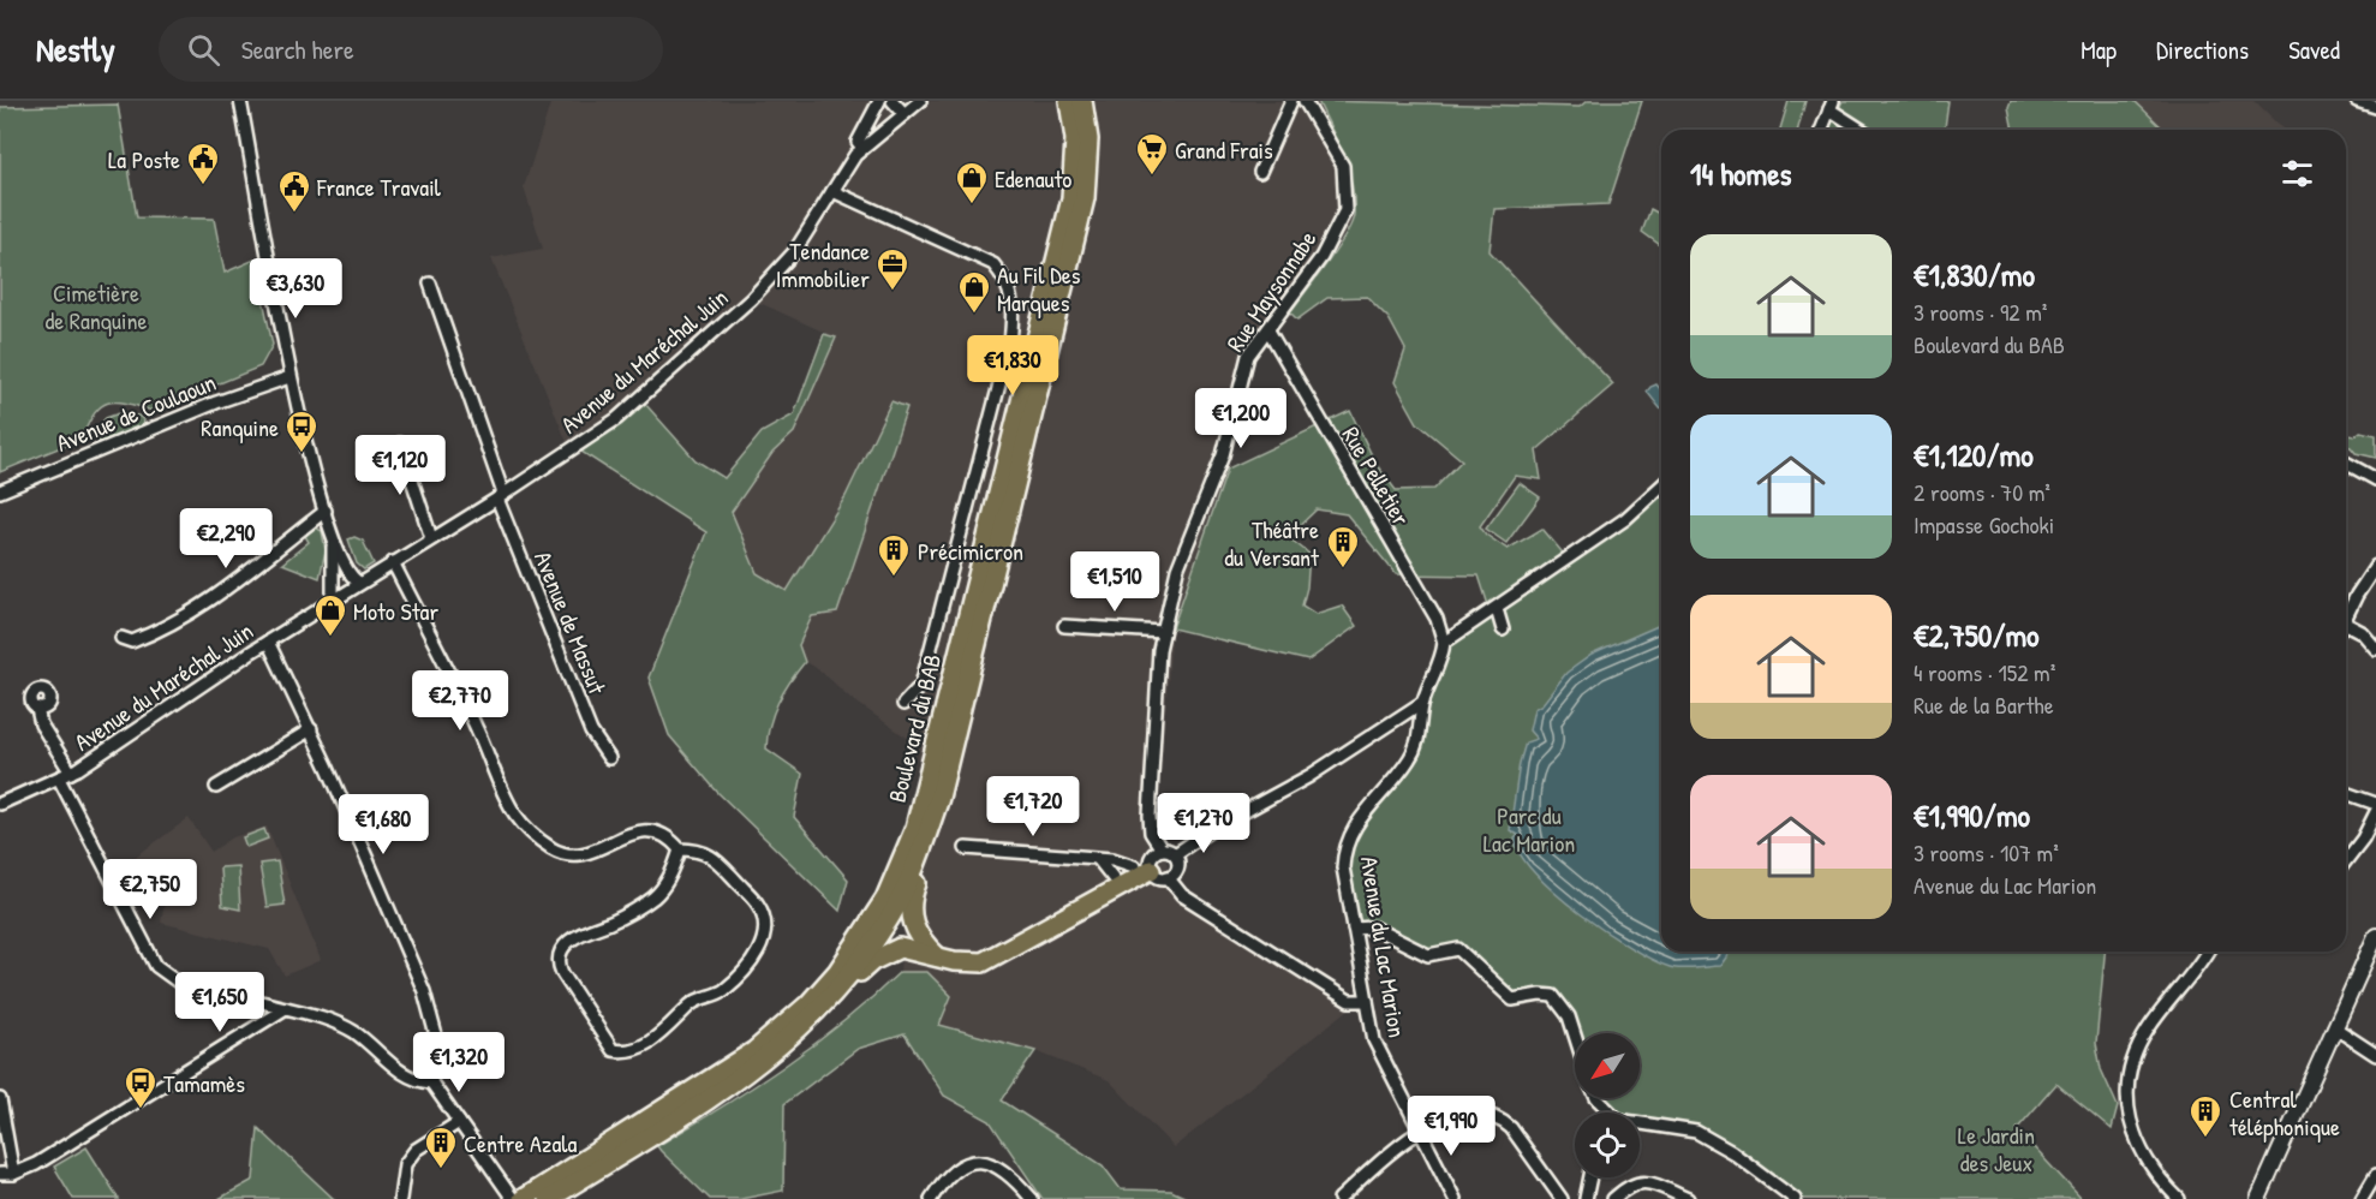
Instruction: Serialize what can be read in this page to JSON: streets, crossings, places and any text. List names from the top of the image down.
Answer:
{
  "streets": {
    "main road": ["Boulevard du BAB"],
    "street": [
      "Rue Maysonnabe",
      "Avenue du Maréchal Juin",
      "Avenue de Coulaoun",
      "Rue Pelletier",
      "Avenue de Massut",
      "Avenue du Lac Marion"
    ]
  },
  "crossings": [
    ["Rue Maysonnabe", "Rue Pelletier"],
    ["Avenue du Maréchal Juin", "Avenue de Massut"],
    ["Rue Pelletier", "Avenue du Lac Marion"]
  ],
  "parks": ["Cimetière de Ranquine", "Parc du Lac Marion", "Le Jardin des Jeux"],
  "places": {
    "supermarket": ["Grand Frais"],
    "public building": ["La Poste", "France Travail"],
    "shop": ["Edenauto", "Au Fil Des Marques", "Moto Star"],
    "office": ["Tendance Immobilier"],
    "bus stop": ["Ranquine", "Tamamès"],
    "building": [
      "Théâtre du Versant",
      "Précimicron",
      "Central téléphonique",
      "Centre Azala"
    ]
  },
  "north": "bottom left",
  "page": {
    "header": "Nestly",
    "search": "Search here",
    "nav": ["Map", "Directions", "Saved"],
    "heading": "14 homes",
    "list": [
      {
        "name": "€1,830/mo",
        "note": "3 rooms · 92 m² · Boulevard du BAB"
      },
      {
        "name": "€1,120/mo",
        "note": "2 rooms · 70 m² · Impasse Gochoki"
      },
      {
        "name": "€2,750/mo",
        "note": "4 rooms · 152 m² · Rue de la Barthe"
      },
      {
        "name": "€1,990/mo",
        "note": "3 rooms · 107 m² · Avenue du Lac Marion"
      }
    ],
    "price": [
      "€3,630",
      "€1,830",
      "€1,200",
      "€1,120",
      "€2,290",
      "€1,510",
      "€2,770",
      "€1,720",
      "€1,270",
      "€1,680",
      "€2,750",
      "€1,650",
      "€1,320",
      "€1,990"
    ]
  }
}
